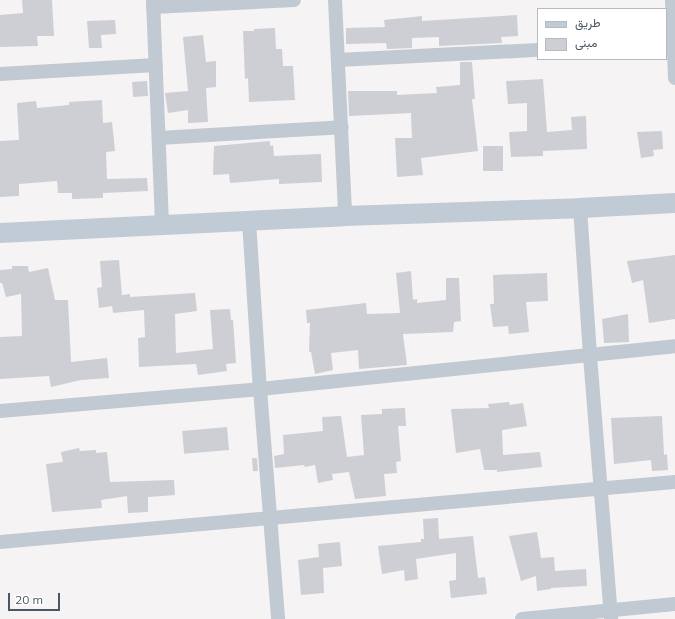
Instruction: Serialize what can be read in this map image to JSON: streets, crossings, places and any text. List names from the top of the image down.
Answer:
{
  "legend": ["طريق", "مبنى"],
  "scale_bar": "20 m"
}
